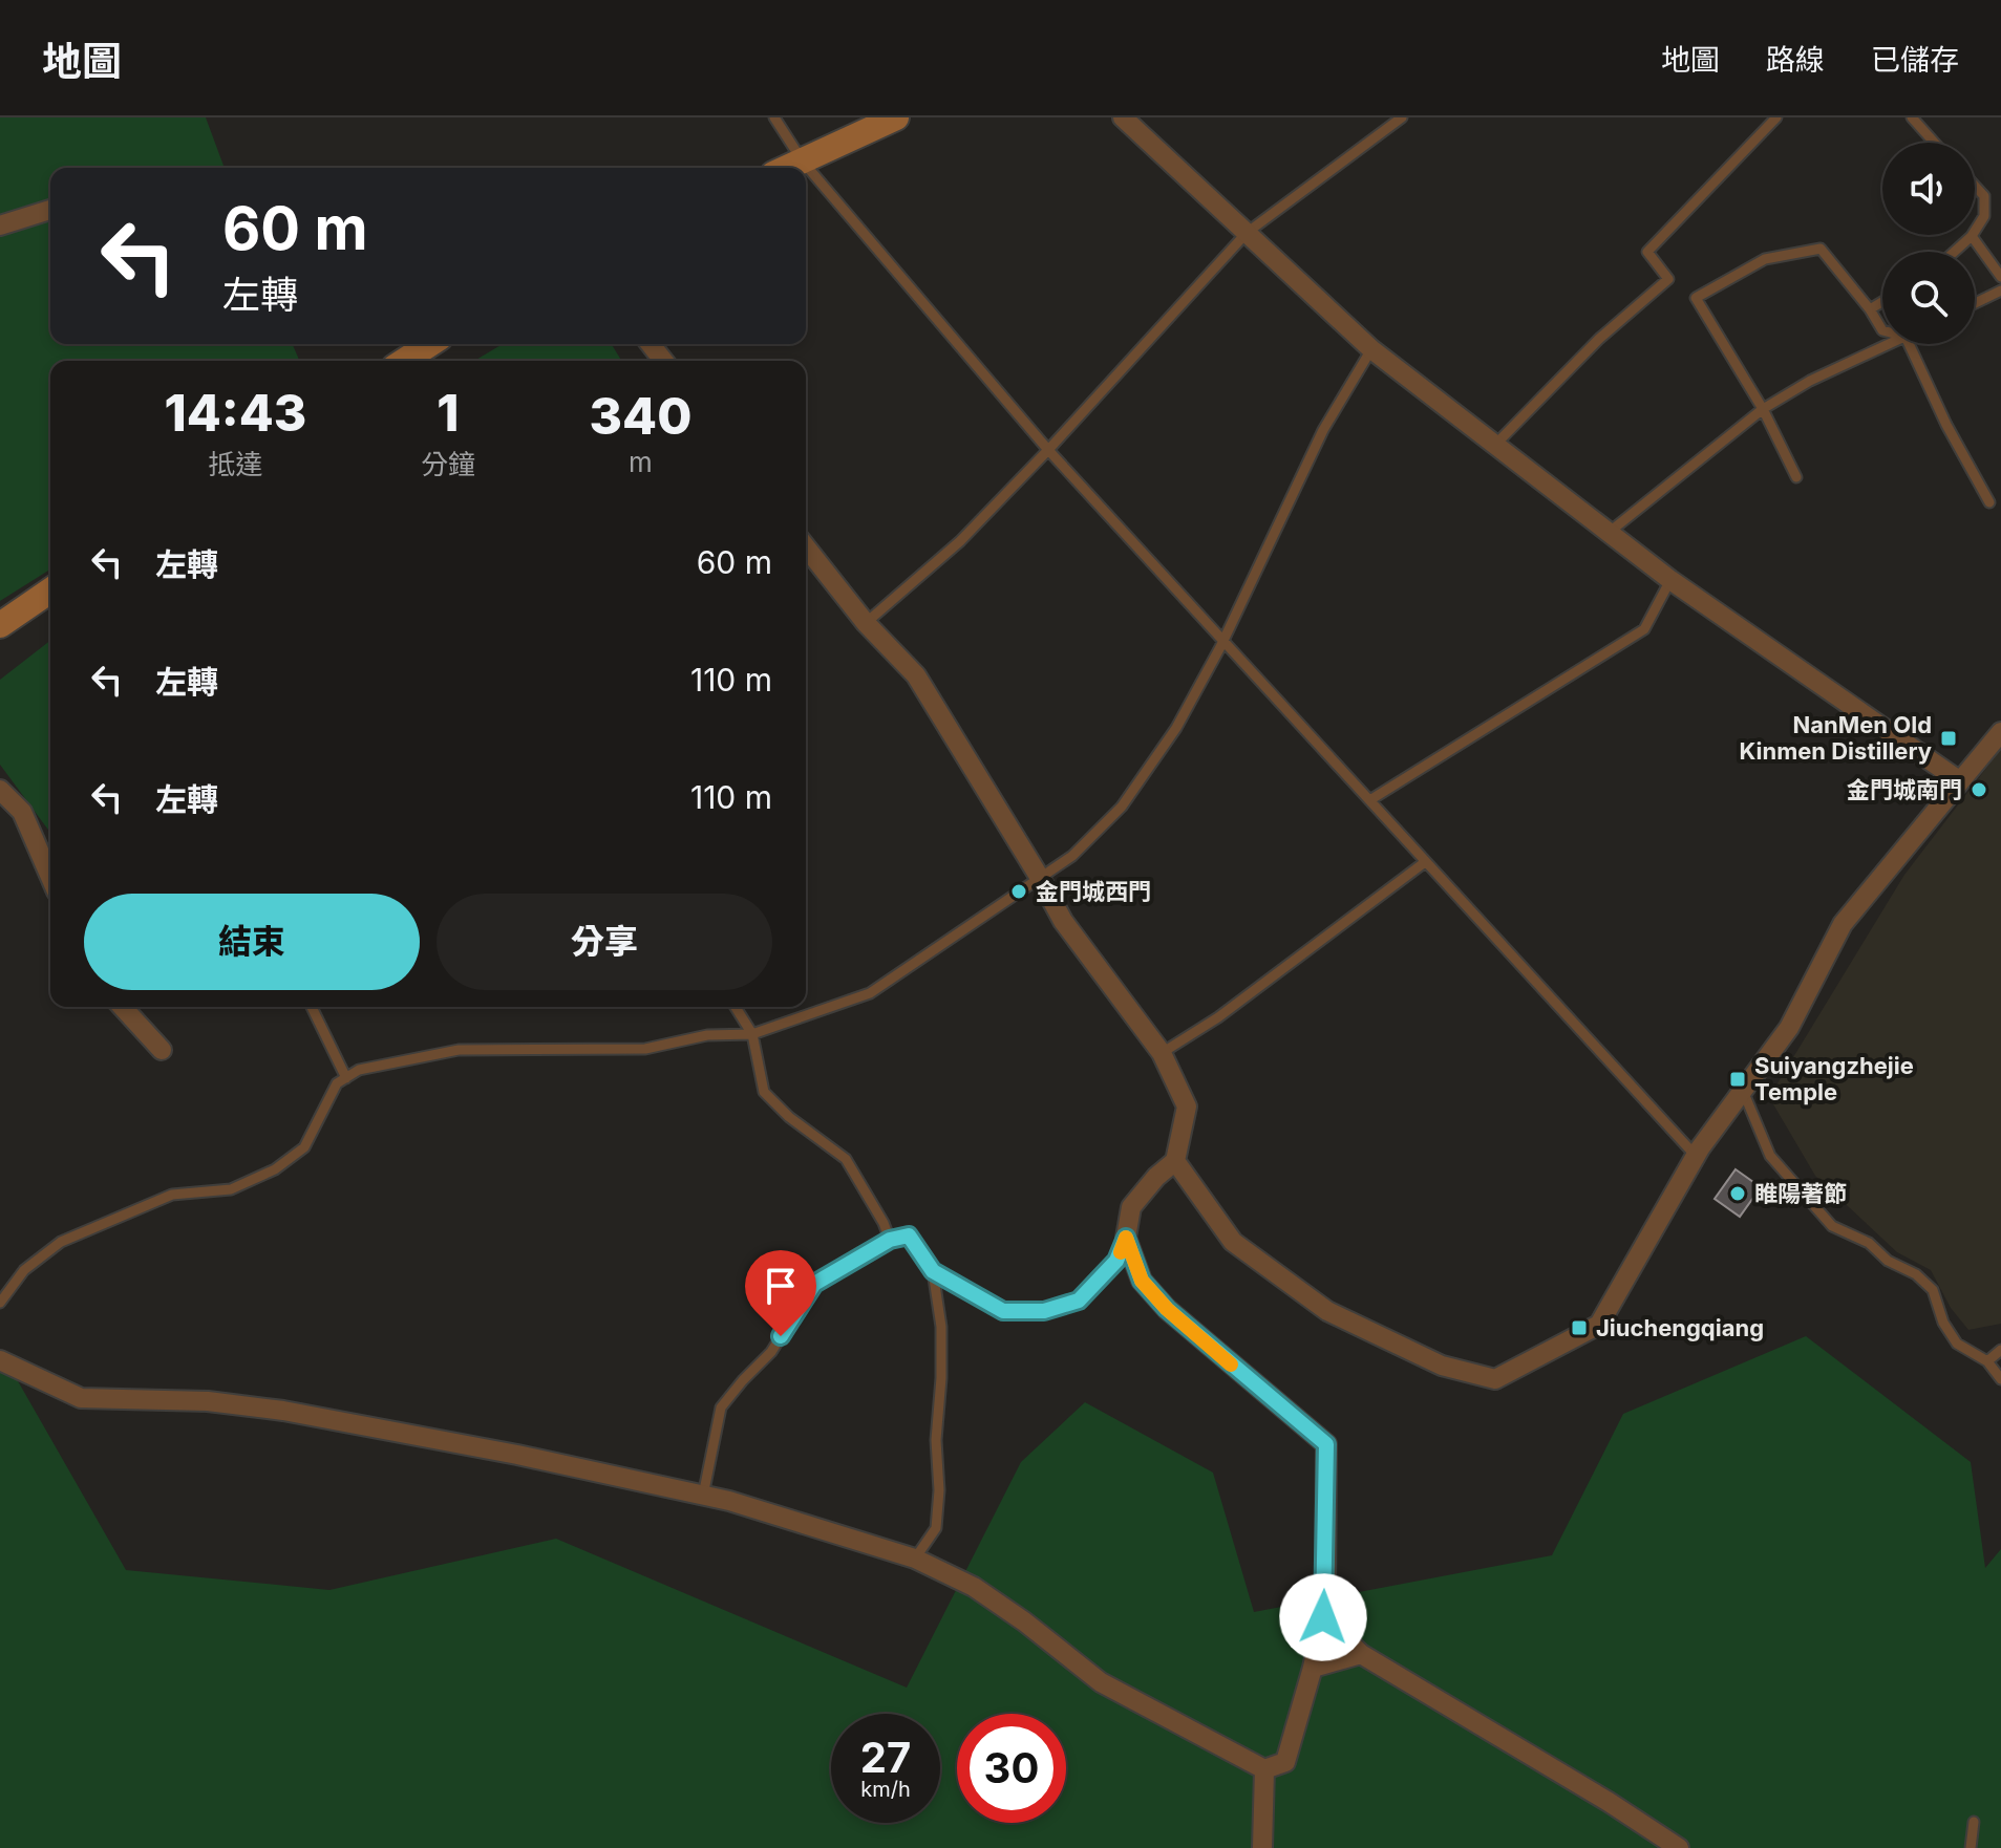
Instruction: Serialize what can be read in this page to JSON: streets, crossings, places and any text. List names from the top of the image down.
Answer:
{
  "places": {
    "transit": ["NanMen Old Kinmen Distillery", "Suiyangzhejie Temple", "Jiuchengqiang"],
    "other": ["金門城南門", "金門城西門", "睢陽著節"]
  },
  "page": {
    "header": "地圖",
    "nav": ["地圖", "路線", "已儲存"],
    "turn": ["60 m", "左轉"],
    "eta": [
      "14:43",
      "抵達",
      "1",
      "分鐘",
      "340",
      "m"
    ],
    "list": [
      {
        "name": "左轉",
        "value": "60 m"
      },
      {
        "name": "左轉",
        "value": "110 m"
      },
      {
        "name": "左轉",
        "value": "110 m"
      }
    ],
    "buttons": ["結束", "分享"],
    "speed": "27 km/h",
    "limit": "30"
  }
}
